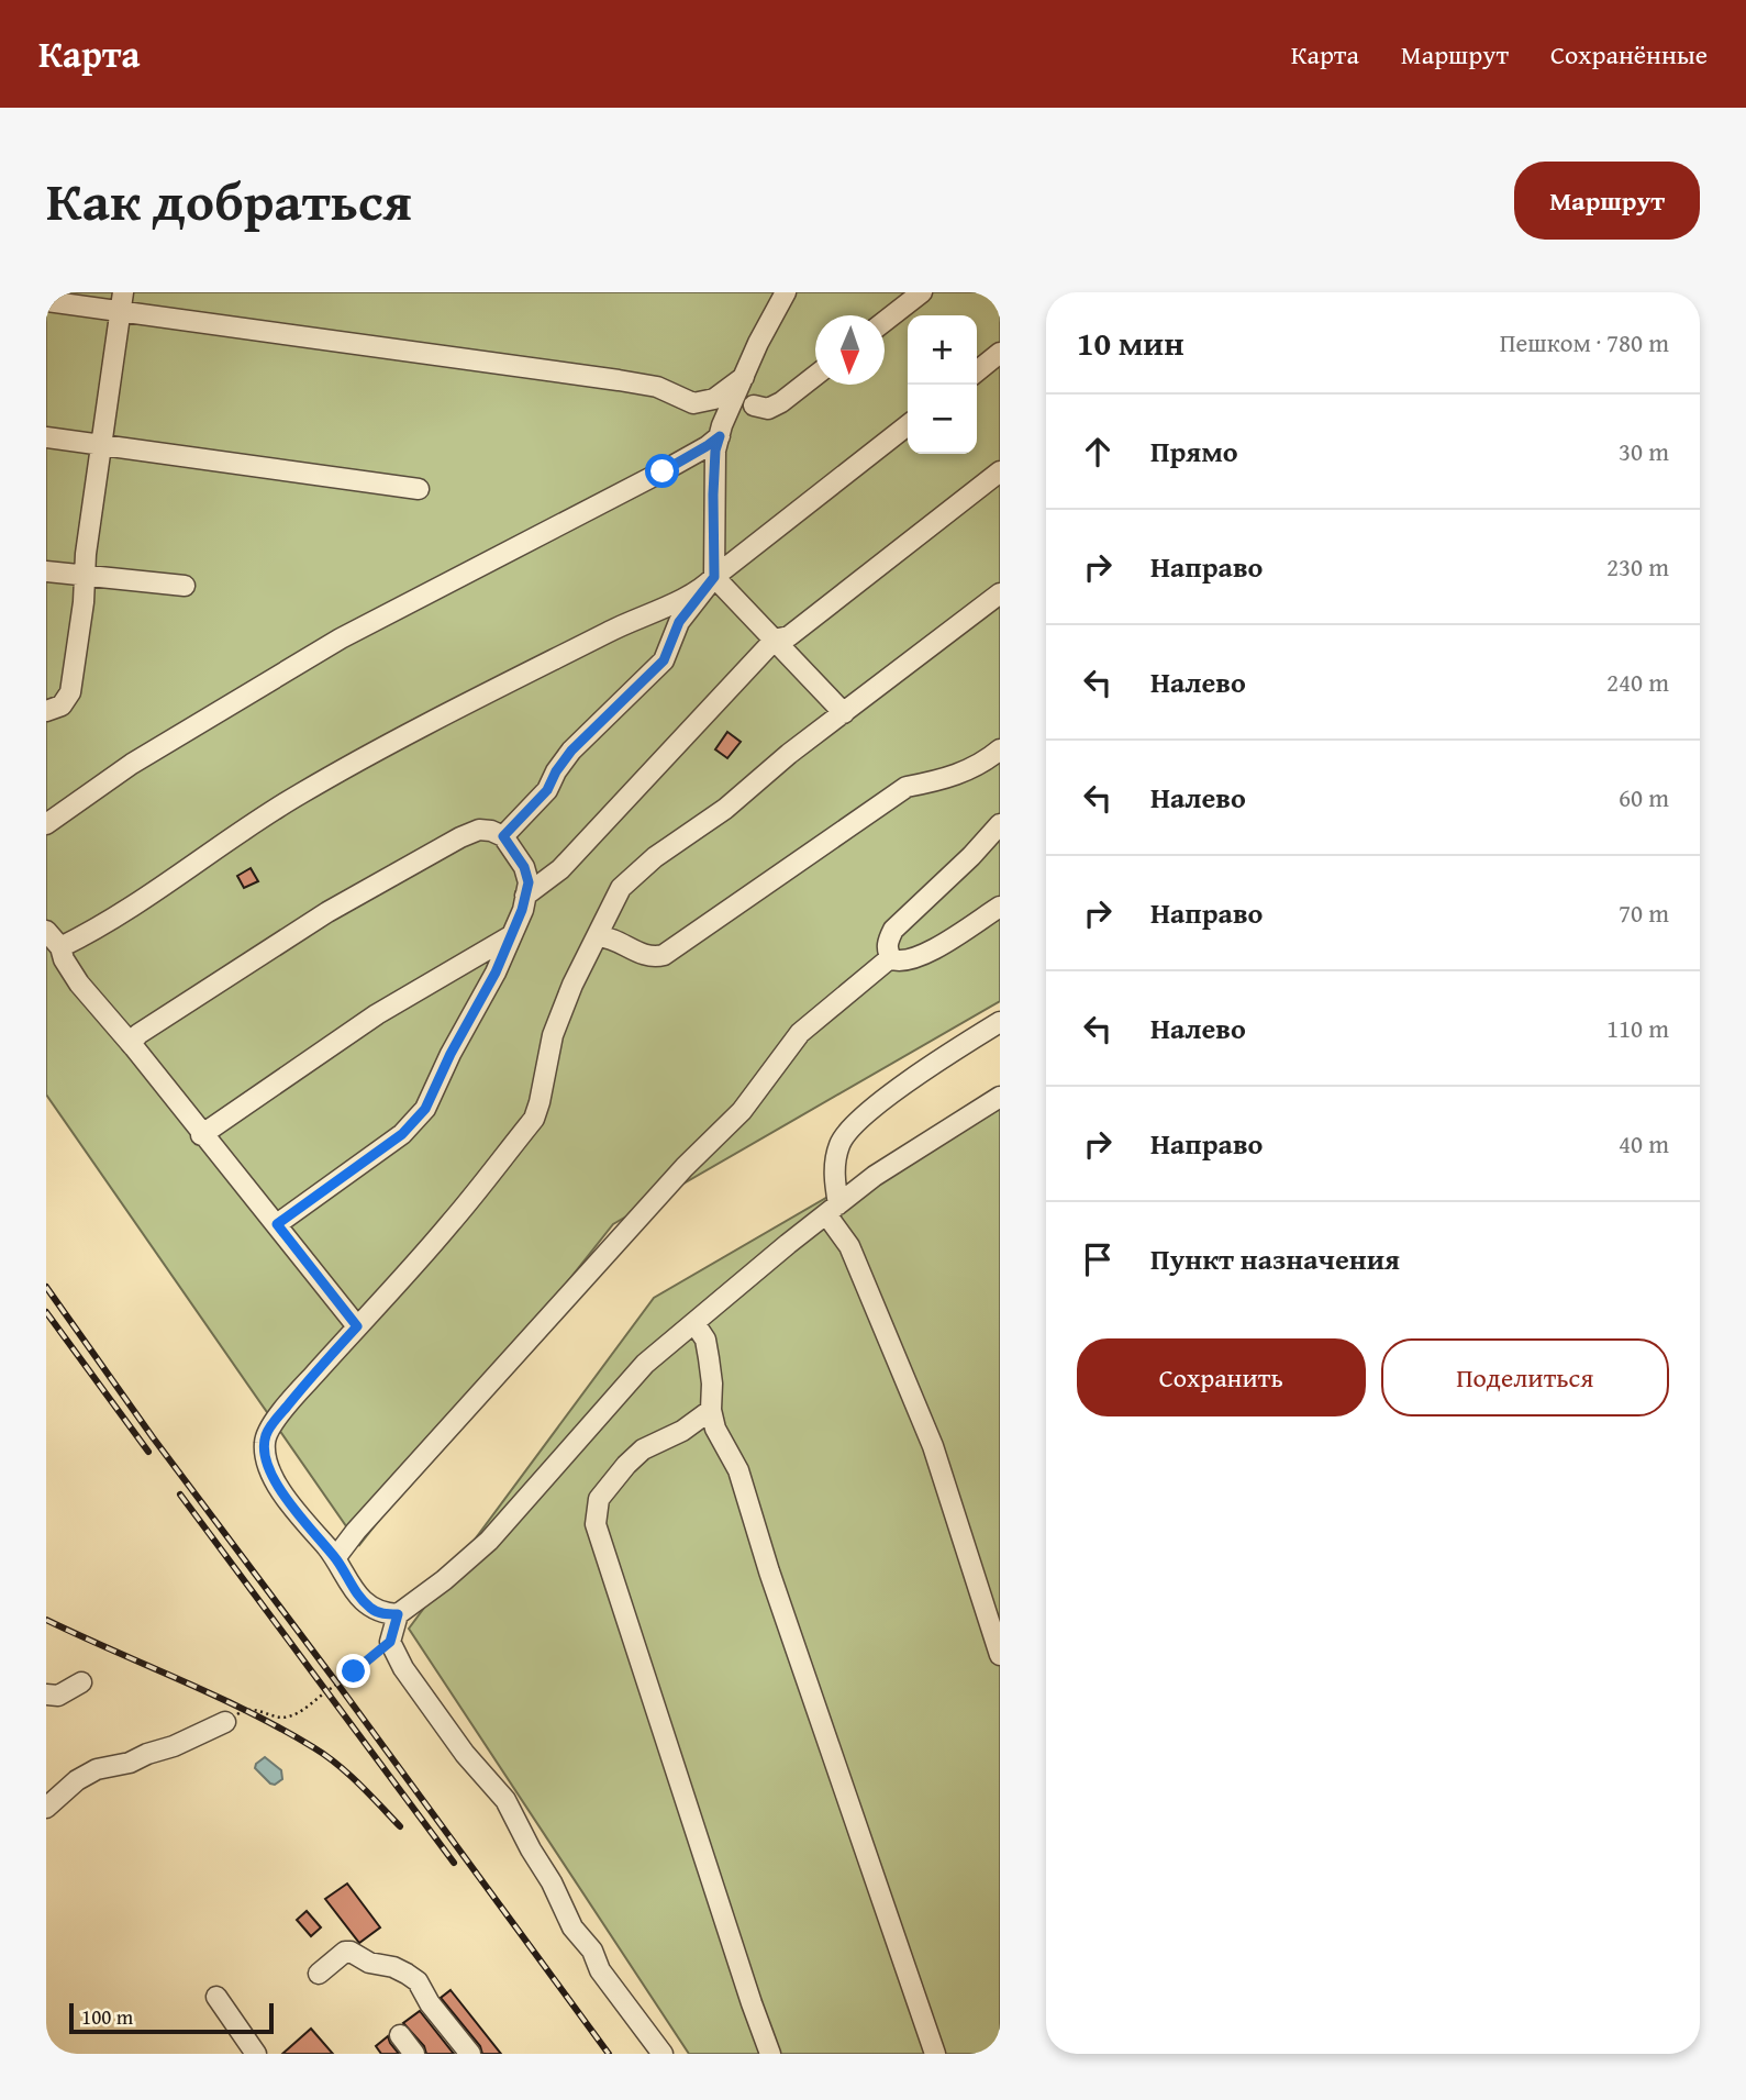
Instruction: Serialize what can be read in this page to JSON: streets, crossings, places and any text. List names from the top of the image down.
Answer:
{
  "scale_bar": "100 m",
  "north": "bottom",
  "page": {
    "header": "Карта",
    "nav": ["Карта", "Маршрут", "Сохранённые"],
    "title": "Как добраться",
    "buttons": [
      "Маршрут",
      ["Сохранить", "Поделиться"]
    ],
    "heading": ["10 мин", "Пешком · 780 m"],
    "map_buttons": ["+", "−"],
    "list": [
      ["Прямо", "30 m"],
      ["Направо", "230 m"],
      ["Налево", "240 m"],
      ["Налево", "60 m"],
      ["Направо", "70 m"],
      ["Налево", "110 m"],
      ["Направо", "40 m"],
      "Пункт назначения"
    ],
    "scale": "100 m"
  }
}
